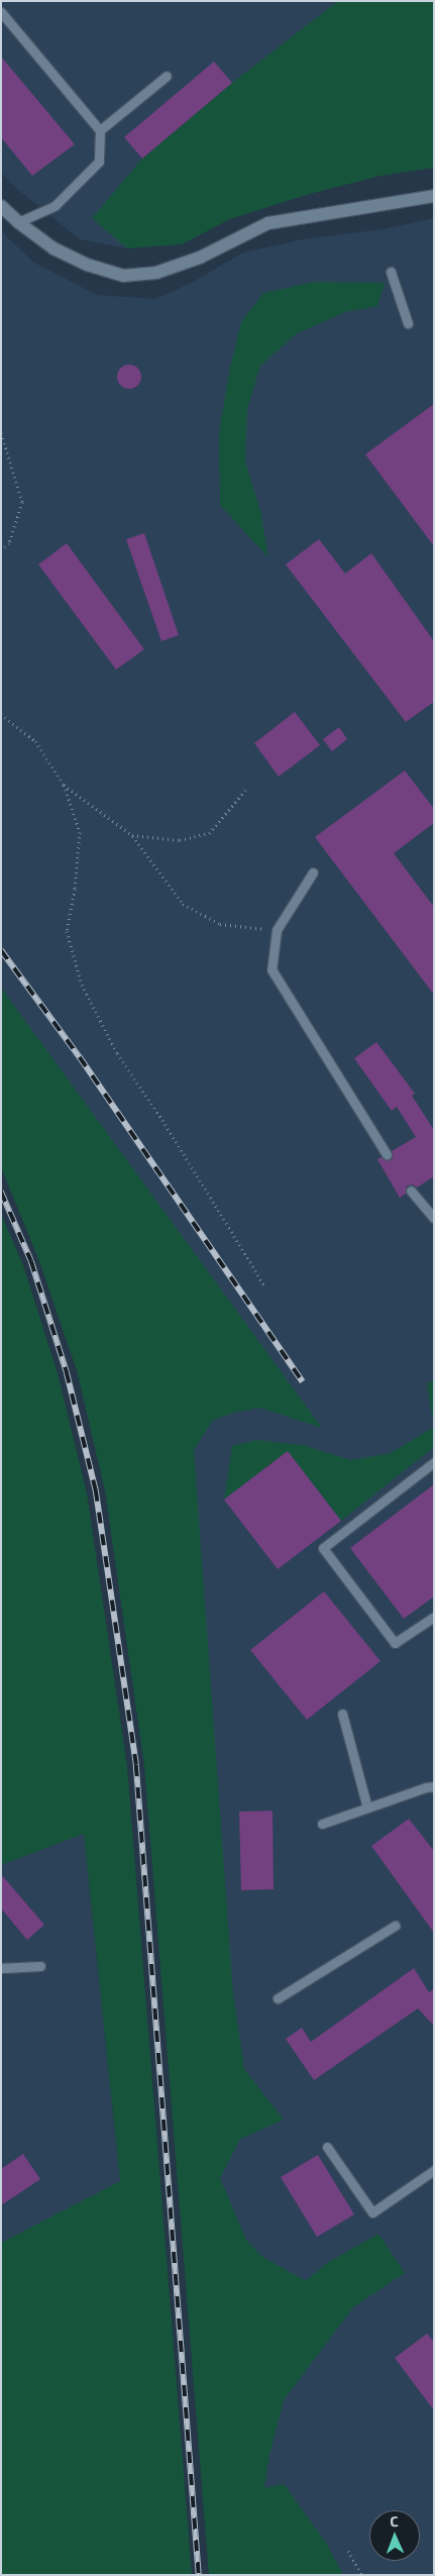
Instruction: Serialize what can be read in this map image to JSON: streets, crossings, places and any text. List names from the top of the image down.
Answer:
{
  "north": "top"
}
